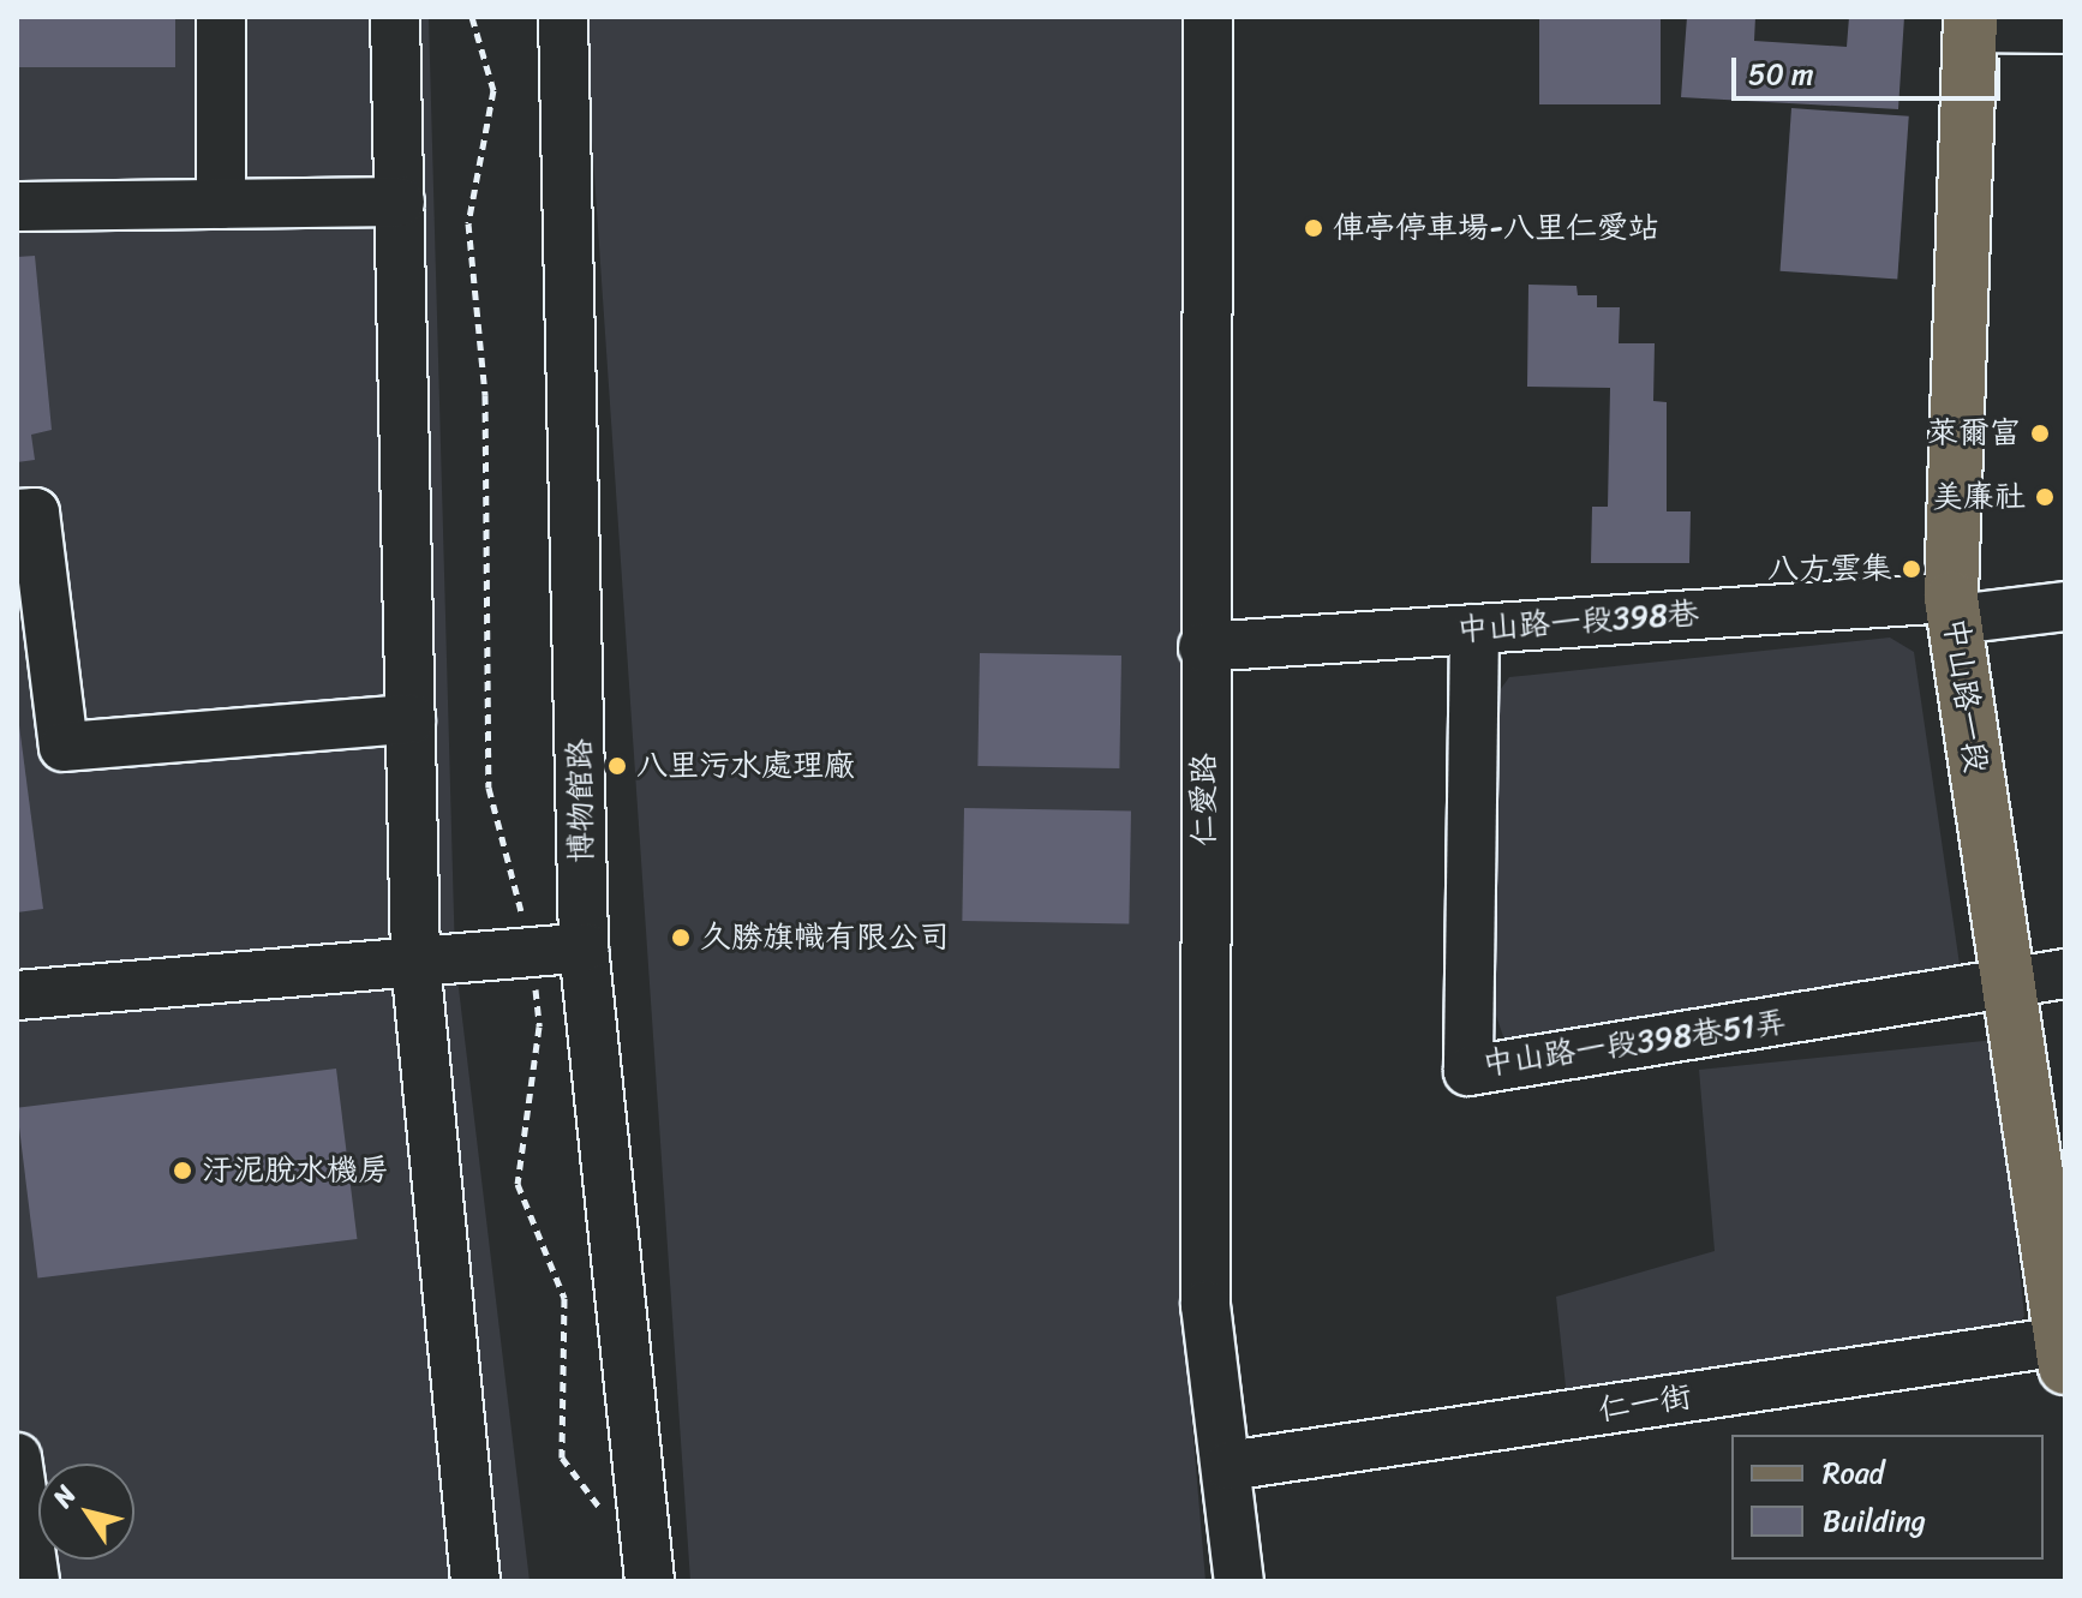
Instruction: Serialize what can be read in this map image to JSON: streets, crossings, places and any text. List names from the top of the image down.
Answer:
{
  "streets": {
    "main road": ["中山路一段"],
    "street": [
      "中山路一段398巷",
      "仁愛路",
      "博物館路",
      "中山路一段398巷51弄",
      "仁一街"
    ]
  },
  "crossings": [
    ["中山路一段398巷", "中山路一段"],
    ["中山路一段398巷", "仁愛路"],
    ["中山路一段398巷", "中山路一段398巷51弄"],
    ["中山路一段", "中山路一段398巷51弄"],
    ["中山路一段", "仁一街"],
    ["仁愛路", "仁一街"]
  ],
  "places": [
    "俥亭停車場-八里仁愛站",
    "萊爾富",
    "美廉社",
    "八方雲集",
    "八里污水處理廠",
    "久勝旗幟有限公司",
    "汙泥脫水機房"
  ],
  "legend": ["Road", "Building"],
  "scale_bar": "50 m",
  "north": "top left"
}
